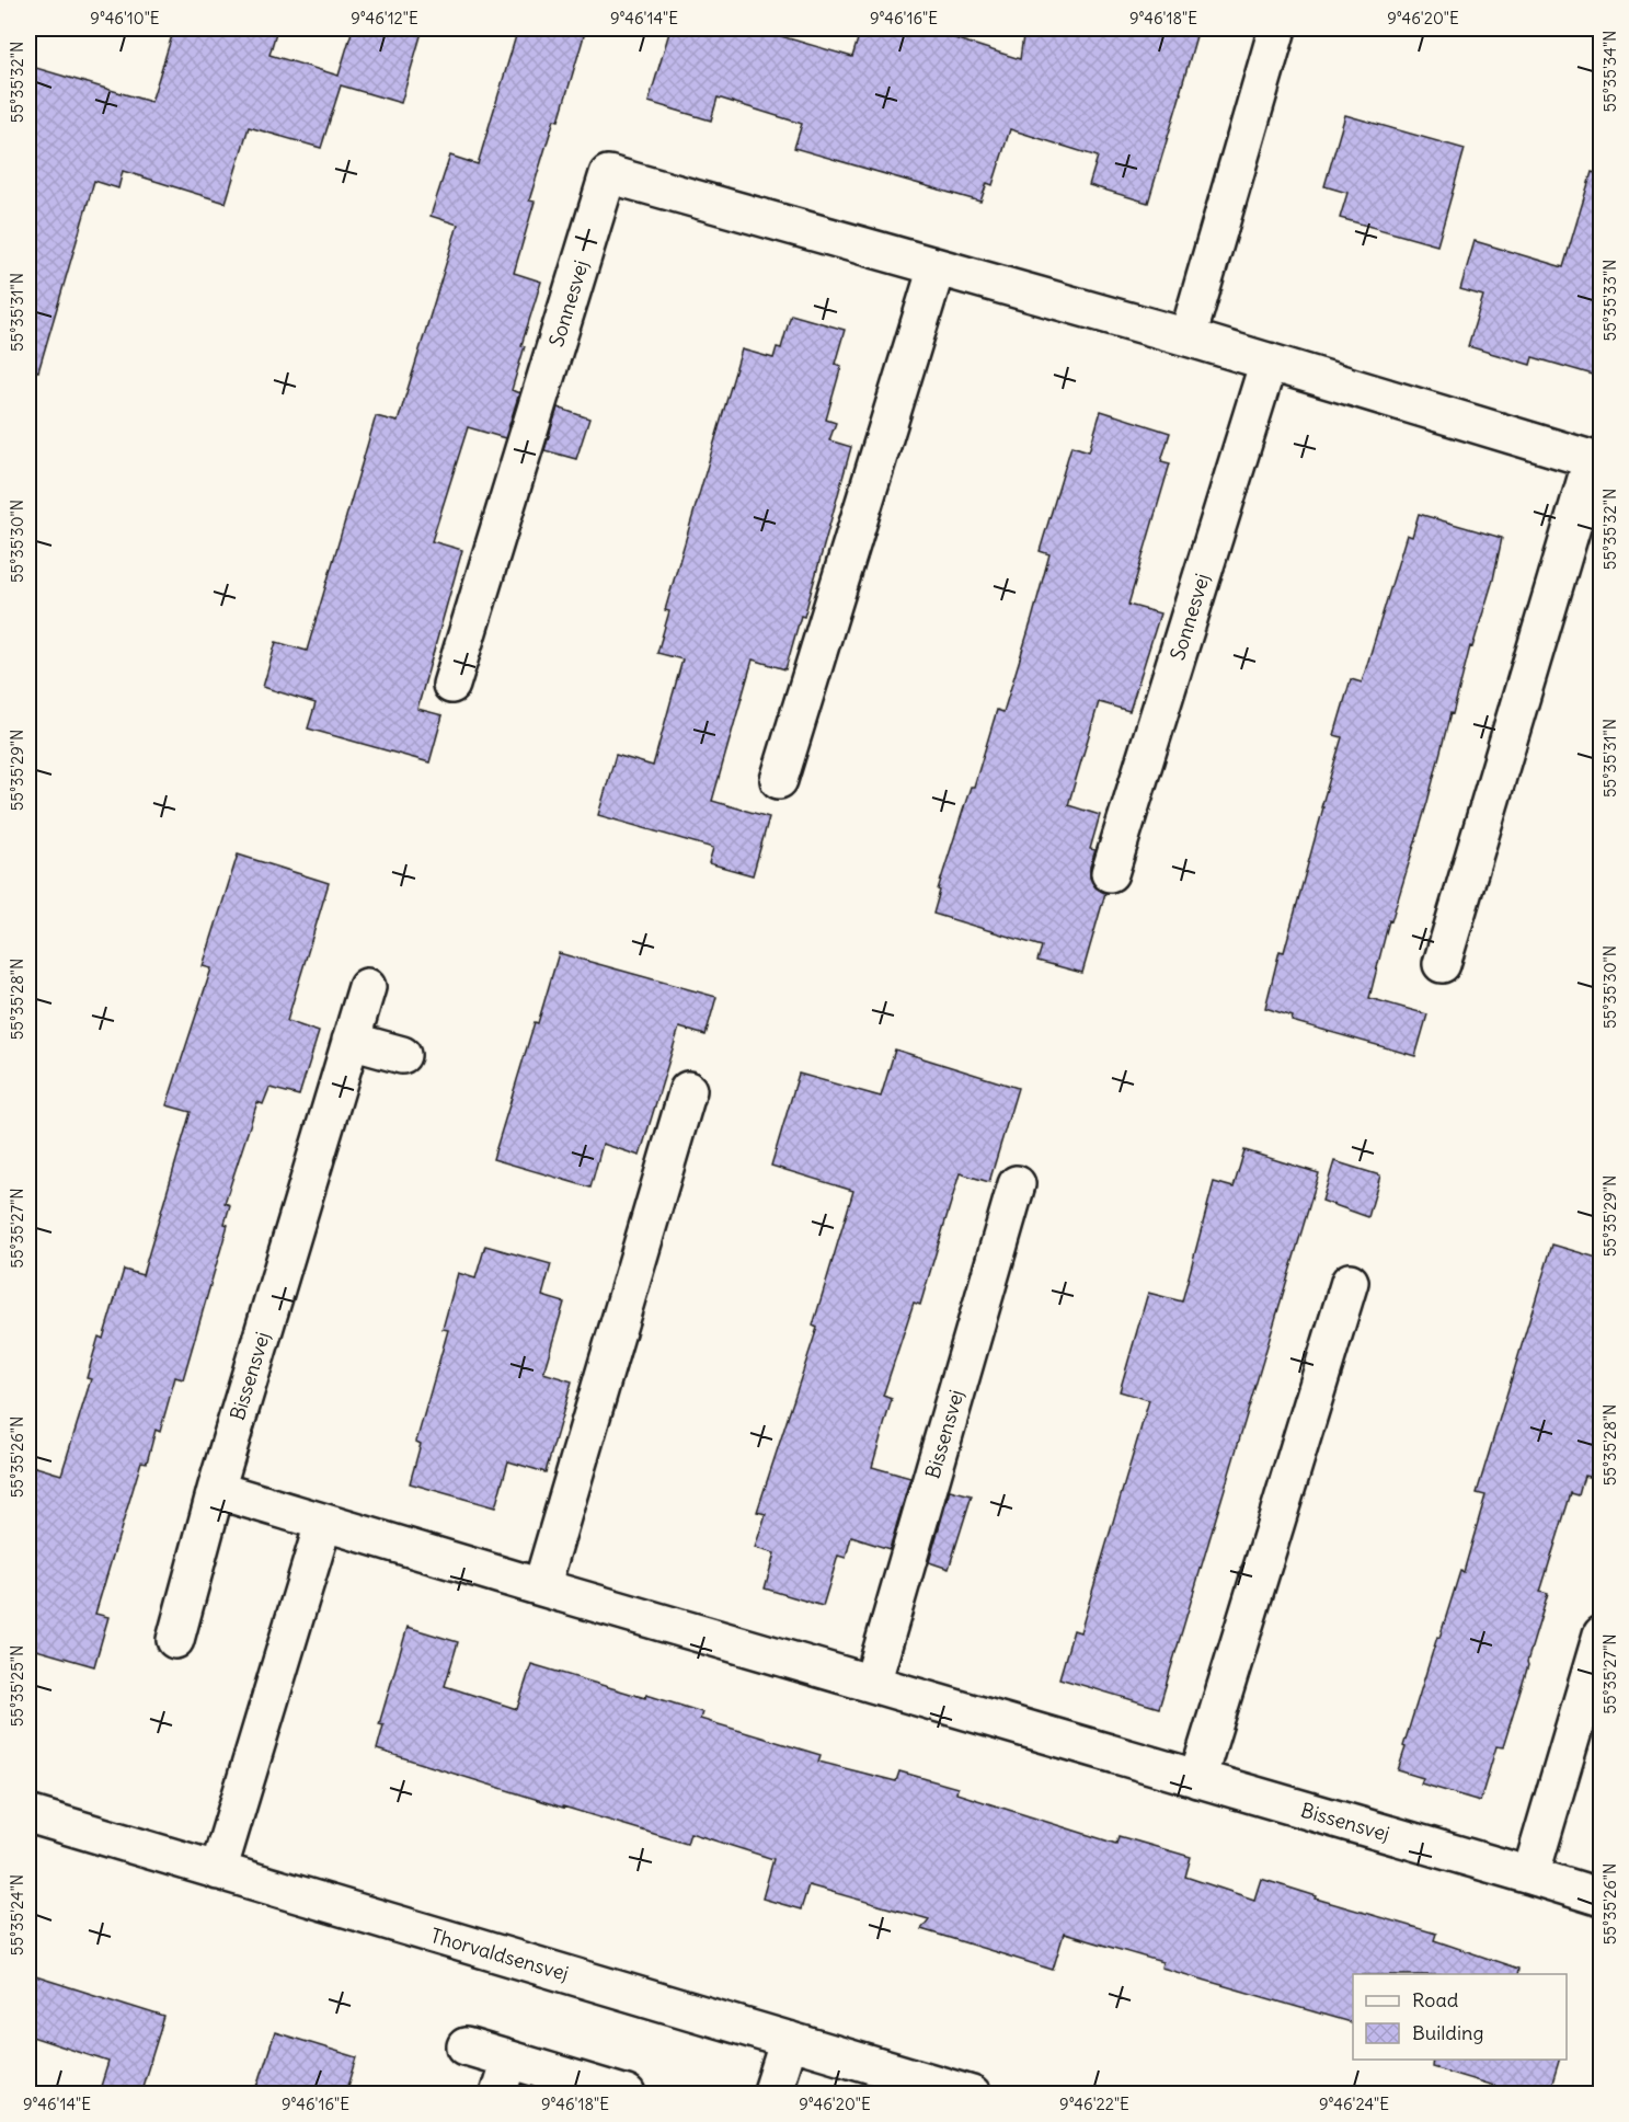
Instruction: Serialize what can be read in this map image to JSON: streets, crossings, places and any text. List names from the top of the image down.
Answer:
{
  "streets": {
    "street": ["Sonnesvej", "Bissensvej", "Thorvaldsensvej"]
  },
  "legend": ["Road", "Building"],
  "coordinates": [
    "9°46'10\"E",
    "9°46'12\"E",
    "9°46'14\"E",
    "9°46'16\"E",
    "9°46'18\"E",
    "9°46'20\"E",
    "55°35'34\"N",
    "55°35'32\"N",
    "55°35'33\"N",
    "55°35'31\"N",
    "55°35'30\"N",
    "55°35'29\"N",
    "55°35'28\"N",
    "55°35'27\"N",
    "55°35'26\"N",
    "55°35'25\"N",
    "55°35'24\"N",
    "9°46'22\"E",
    "9°46'24\"E"
  ]
}
